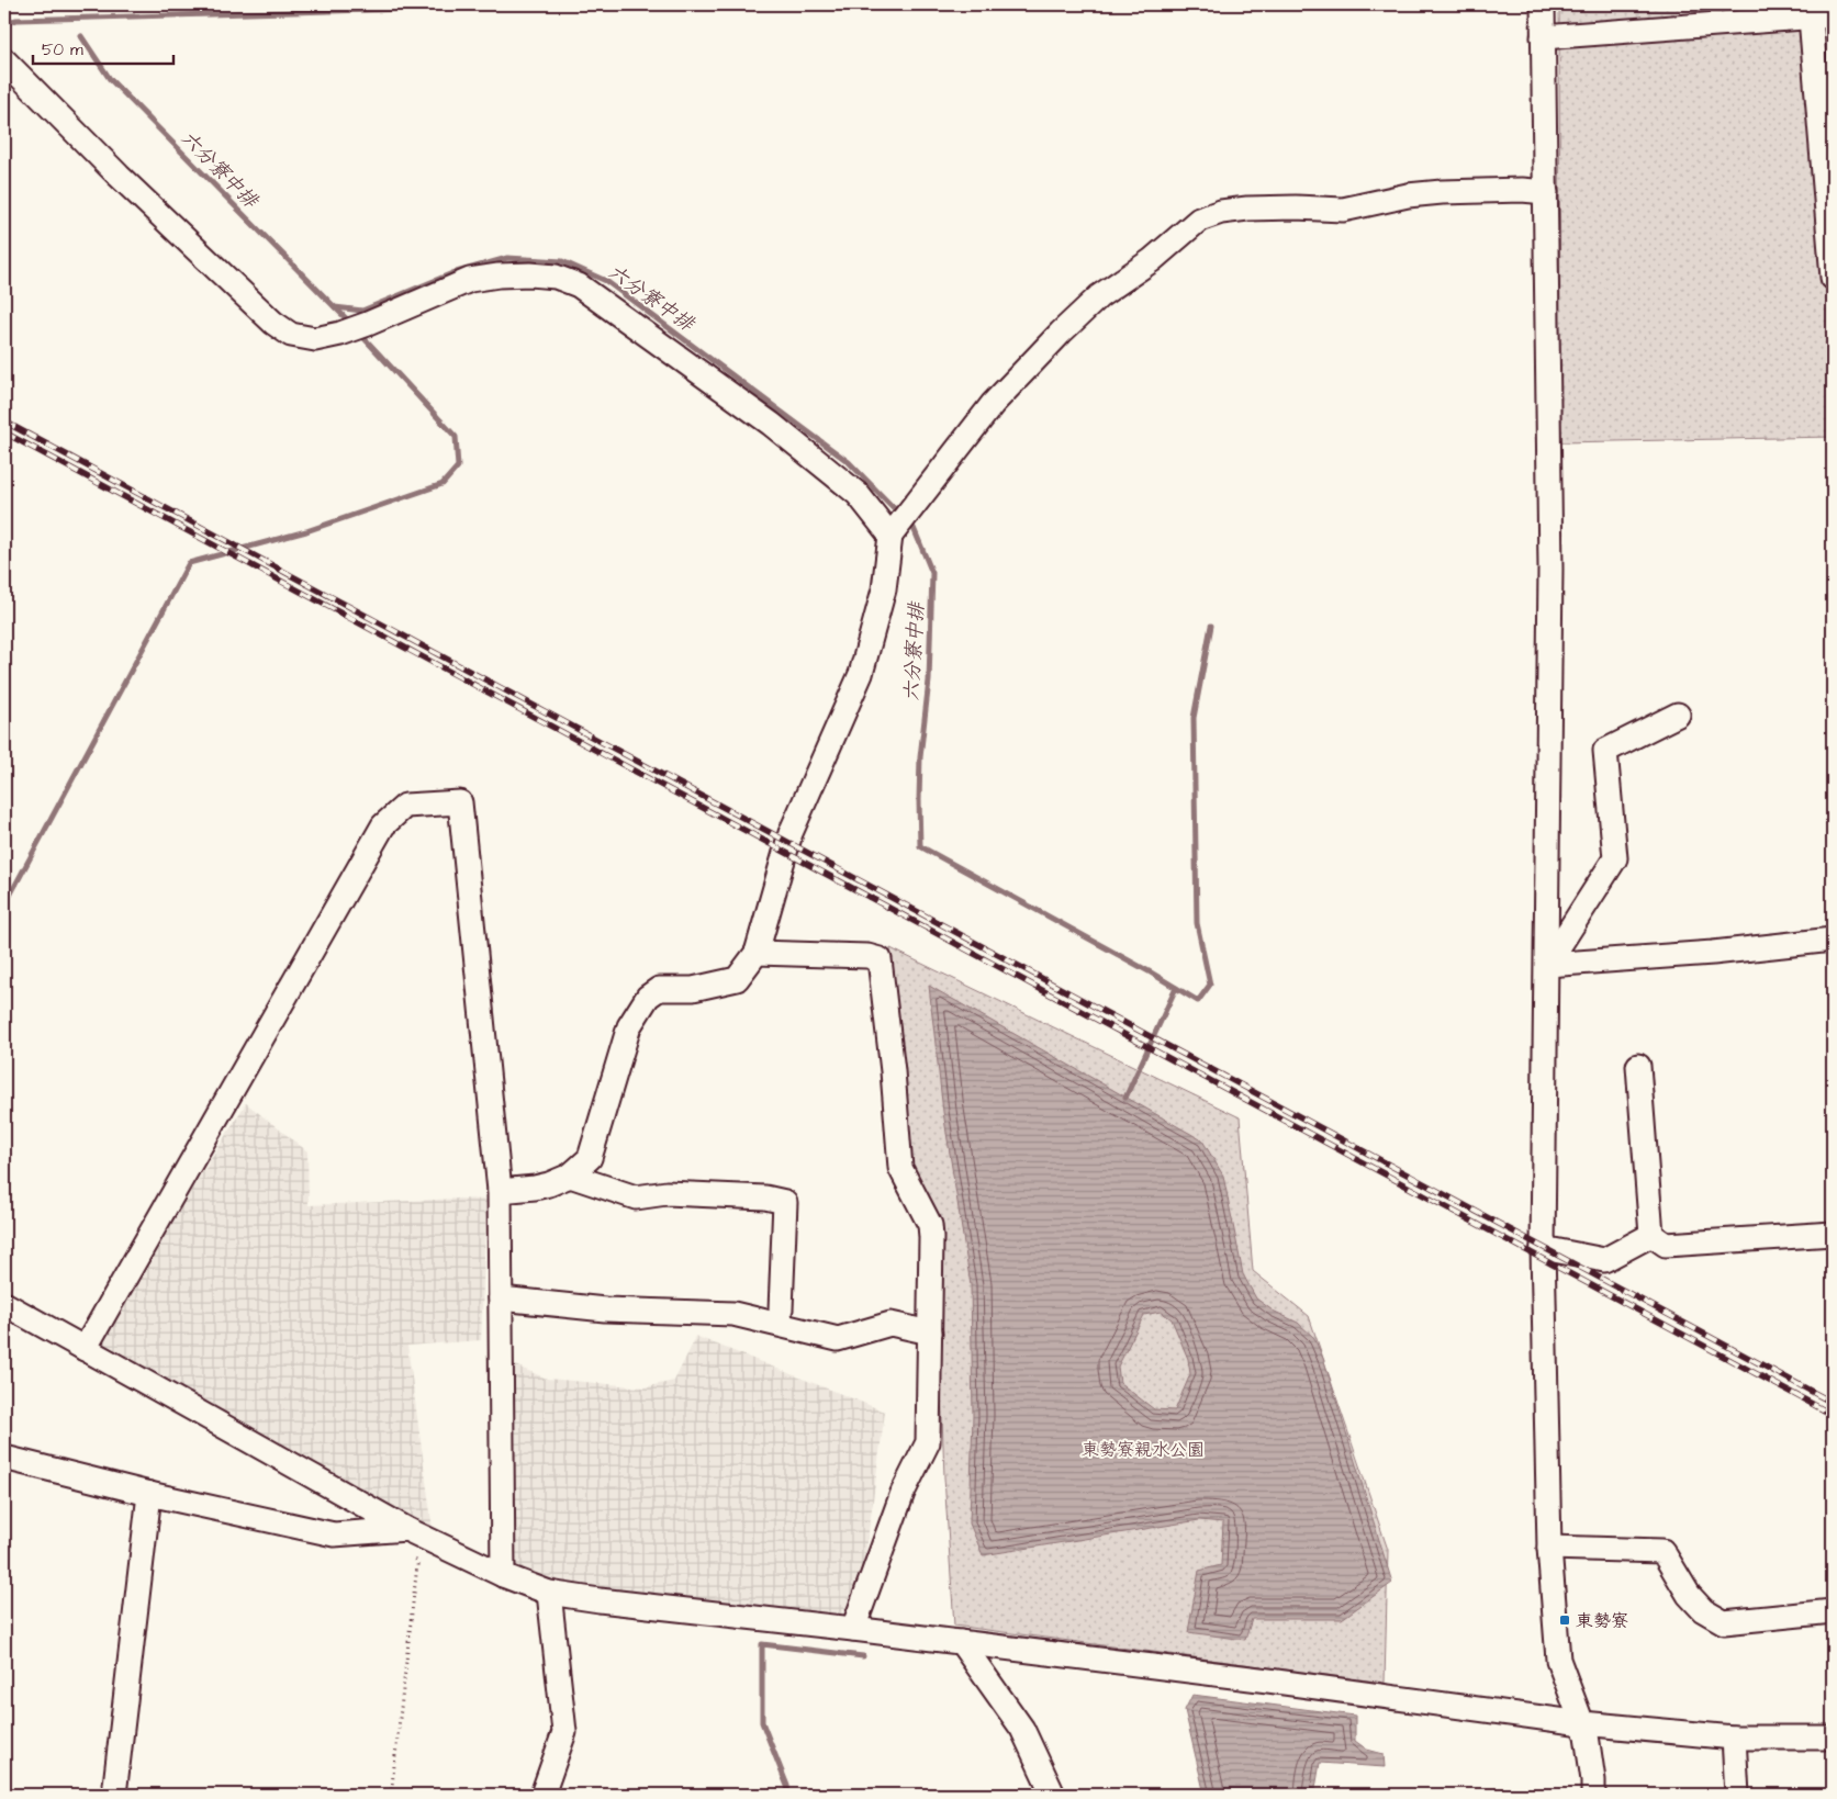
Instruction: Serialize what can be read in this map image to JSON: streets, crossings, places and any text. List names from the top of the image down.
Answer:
{
  "water": ["六分寮中排"],
  "parks": ["東勢寮親水公園"],
  "places": {
    "transit": ["東勢寮"]
  },
  "scale_bar": "50 m"
}
